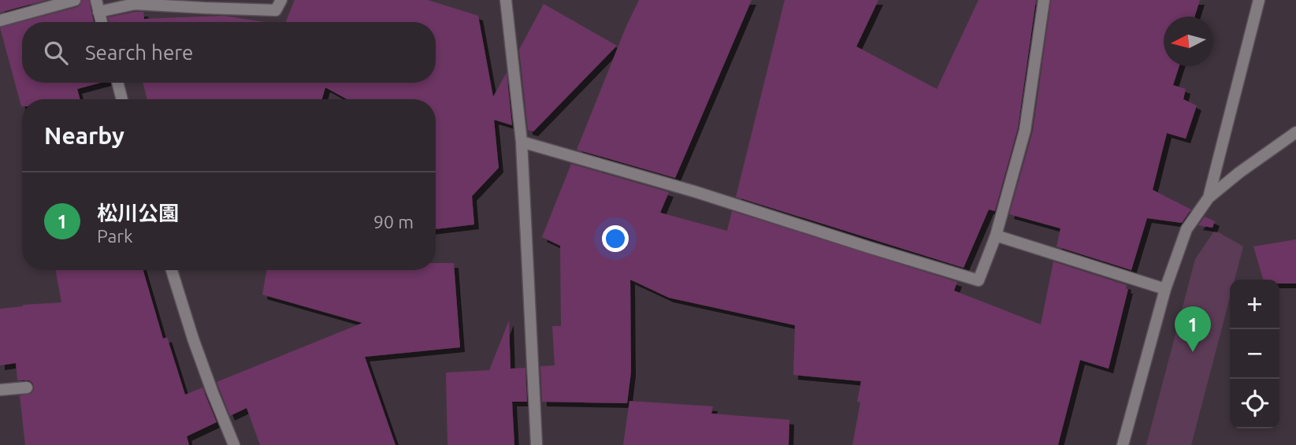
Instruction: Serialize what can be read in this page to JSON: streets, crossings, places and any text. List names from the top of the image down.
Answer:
{
  "north": "left",
  "page": {
    "search": "Search here",
    "heading": "Nearby",
    "list": [
      {
        "mark": "1",
        "name": "松川公園",
        "note": "Park",
        "value": "90 m"
      }
    ],
    "map_buttons": ["+", "−"],
    "pins": "1"
  }
}
